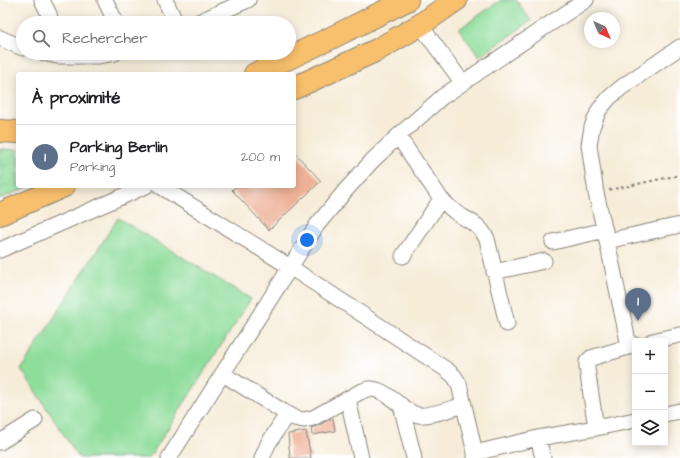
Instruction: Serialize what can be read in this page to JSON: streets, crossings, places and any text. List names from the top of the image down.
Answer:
{
  "north": "bottom right",
  "page": {
    "search": "Rechercher",
    "heading": "À proximité",
    "list": [
      {
        "mark": "1",
        "name": "Parking Berlin",
        "note": "Parking",
        "value": "200 m"
      }
    ],
    "pins": "1",
    "map_buttons": ["+", "−"]
  }
}
